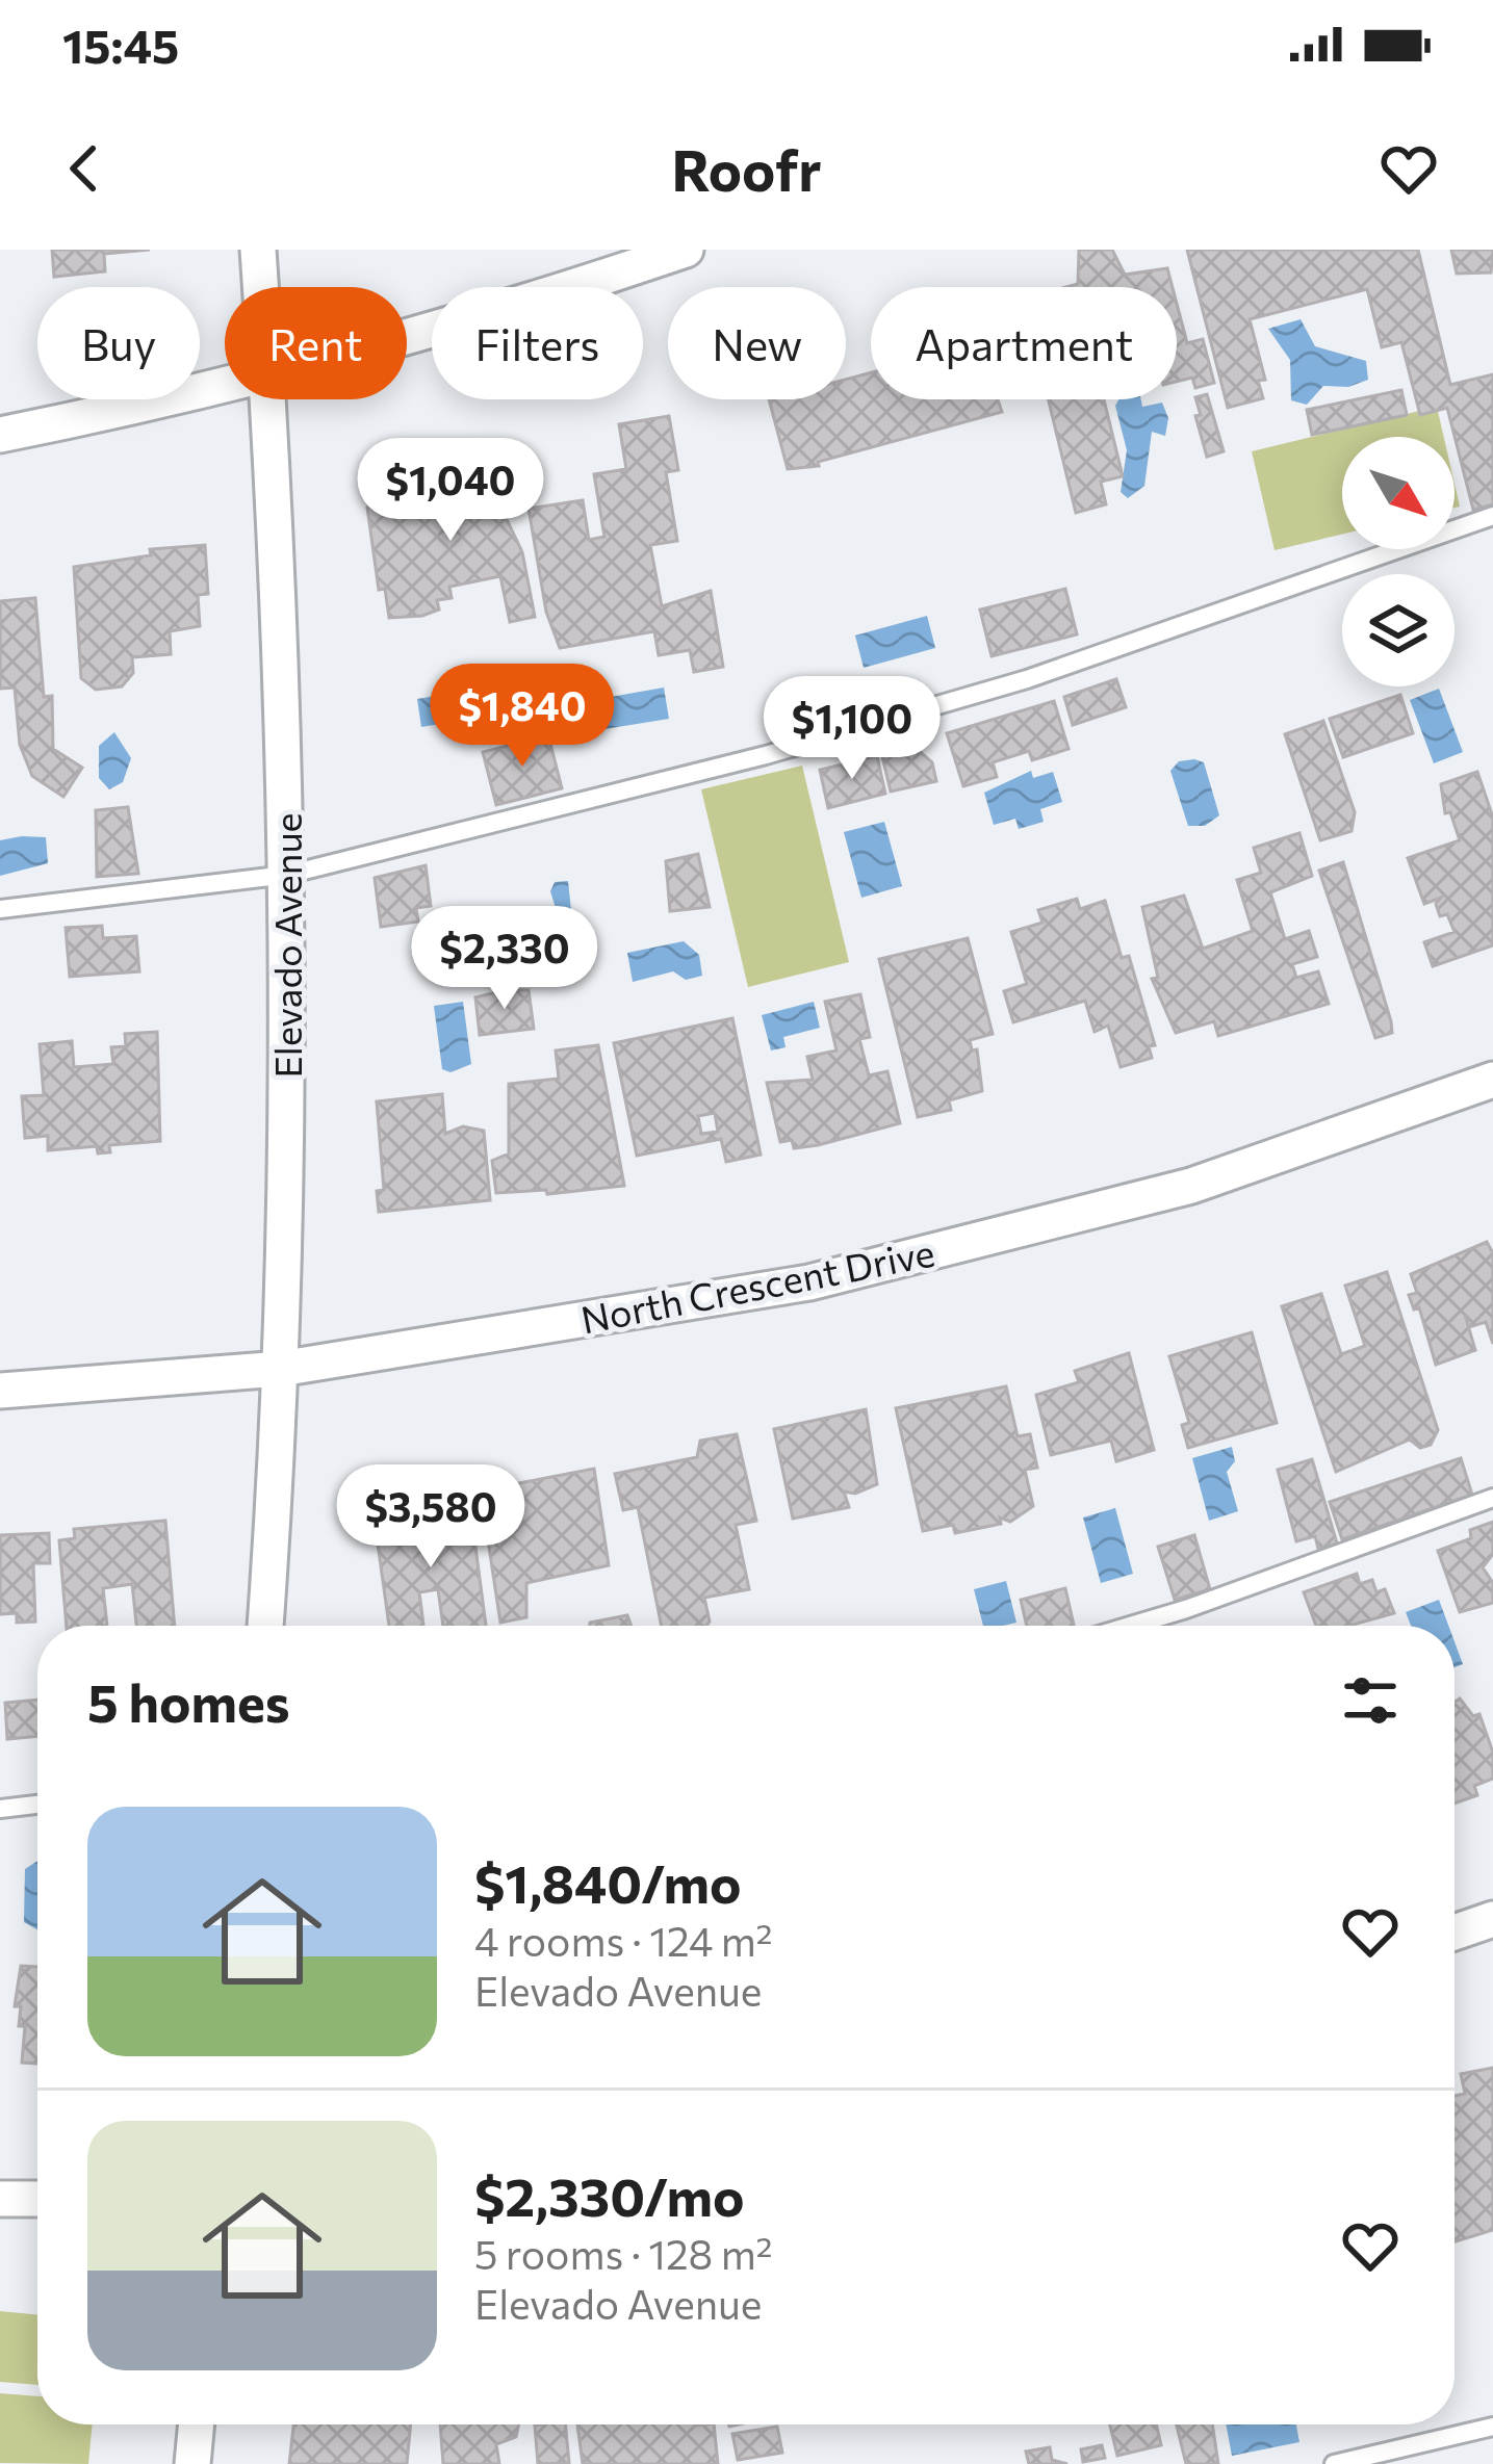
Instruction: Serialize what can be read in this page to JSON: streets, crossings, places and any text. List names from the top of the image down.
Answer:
{
  "streets": {
    "street": ["Elevado Avenue", "North Crescent Drive"]
  },
  "crossings": [
    ["Elevado Avenue", "North Crescent Drive"]
  ],
  "north": "bottom right",
  "page": {
    "status": "15:45",
    "header": "Roofr",
    "chip": [
      "Buy",
      "Rent",
      "Filters",
      "New",
      "Apartment"
    ],
    "price": [
      "$1,040",
      "$1,840",
      "$1,100",
      "$2,330",
      "$3,580"
    ],
    "heading": "5 homes",
    "list": [
      {
        "name": "$1,840/mo",
        "note": "4 rooms · 124 m² · Elevado Avenue"
      },
      {
        "name": "$2,330/mo",
        "note": "5 rooms · 128 m² · Elevado Avenue"
      }
    ]
  }
}
